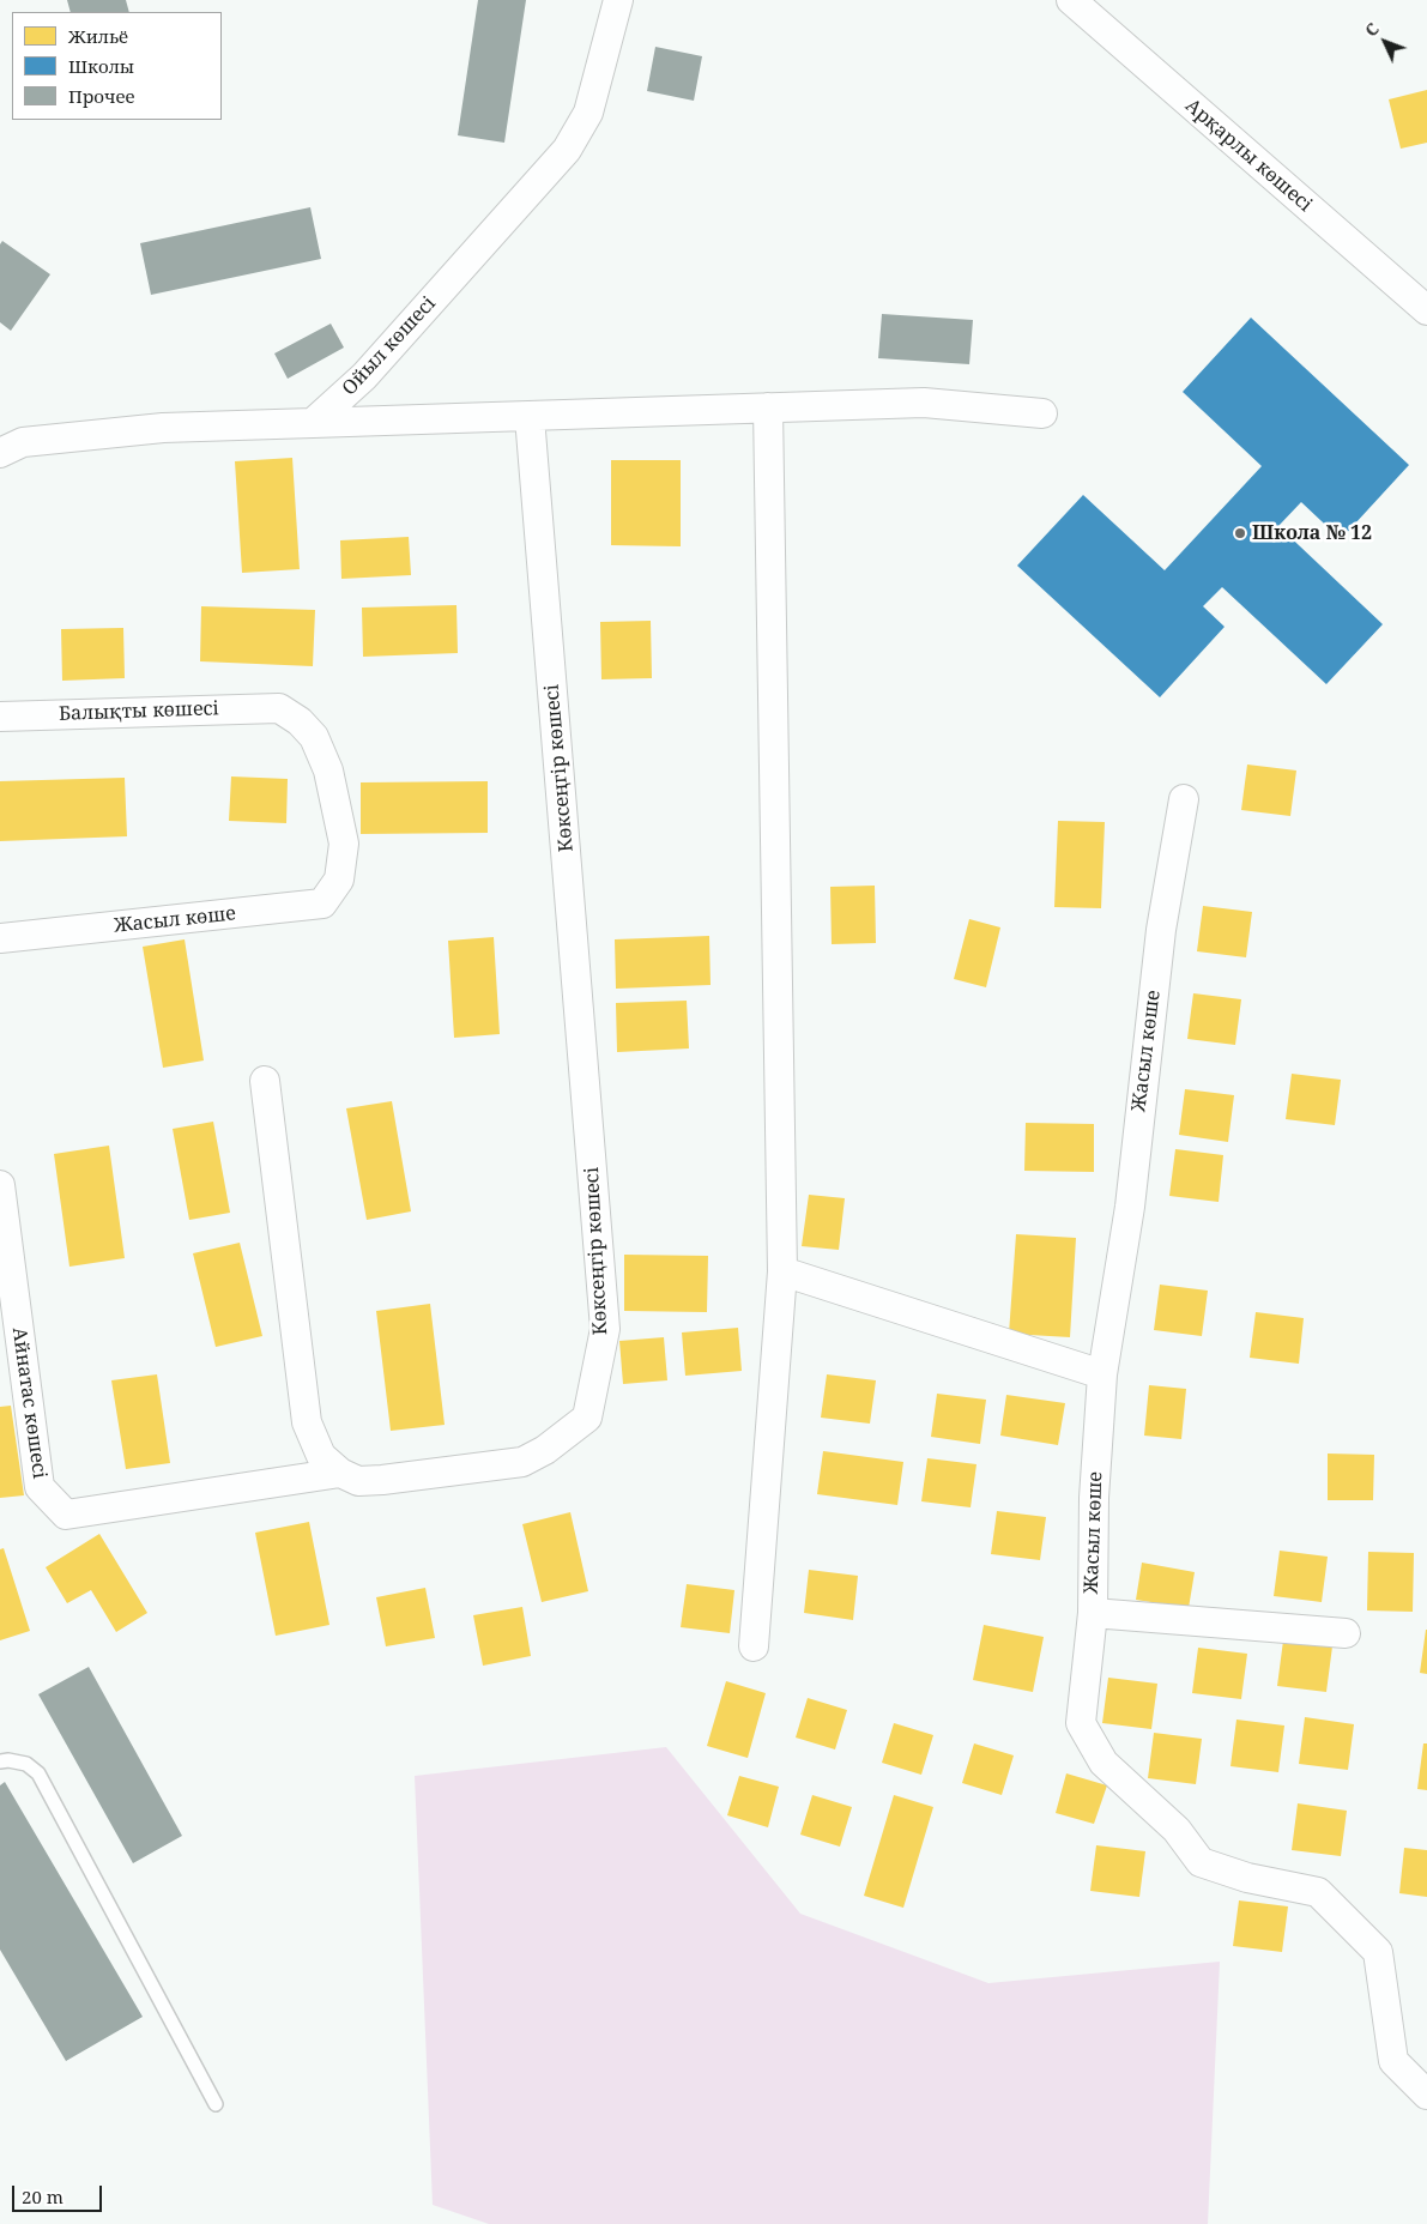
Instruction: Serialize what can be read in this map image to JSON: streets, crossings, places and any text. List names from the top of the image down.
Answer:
{
  "streets": {
    "street": [
      "Арқарлы көшесі",
      "Ойыл көшесі",
      "Балықты көшесі",
      "Көксеңгір көшесі",
      "Жасыл көше",
      "Айнатас көшесі"
    ]
  },
  "crossings": [
    ["Балықты көшесі", "Жасыл көше"],
    ["Көксеңгір көшесі", "Айнатас көшесі"]
  ],
  "places": ["Школа № 12"],
  "legend": ["Жильё", "Школы", "Прочее"],
  "scale_bar": "20 m",
  "north": "top left"
}
